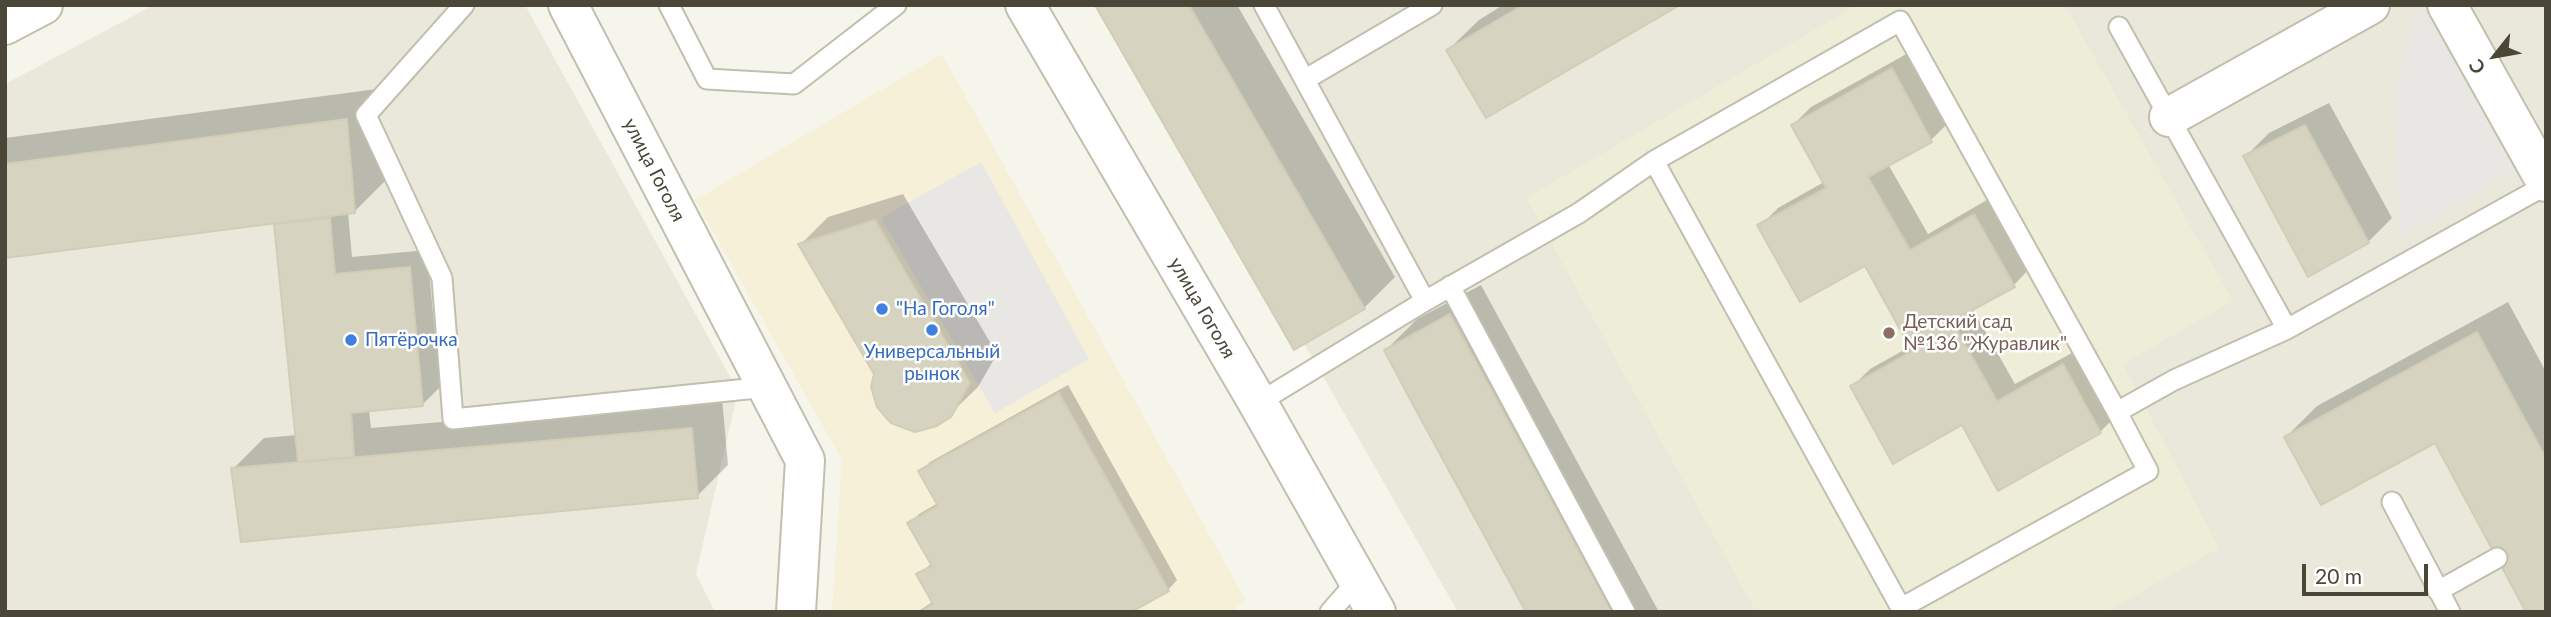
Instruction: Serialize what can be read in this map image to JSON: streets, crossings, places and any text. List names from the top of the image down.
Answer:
{
  "streets": {
    "street": ["улица Гоголя"]
  },
  "places": [
    "\"На Гоголя\"",
    "Универсальный рынок",
    "Детский сад №136 \"Журавлик\"",
    "Пятёрочка"
  ],
  "scale_bar": "20 m",
  "north": "bottom left"
}
